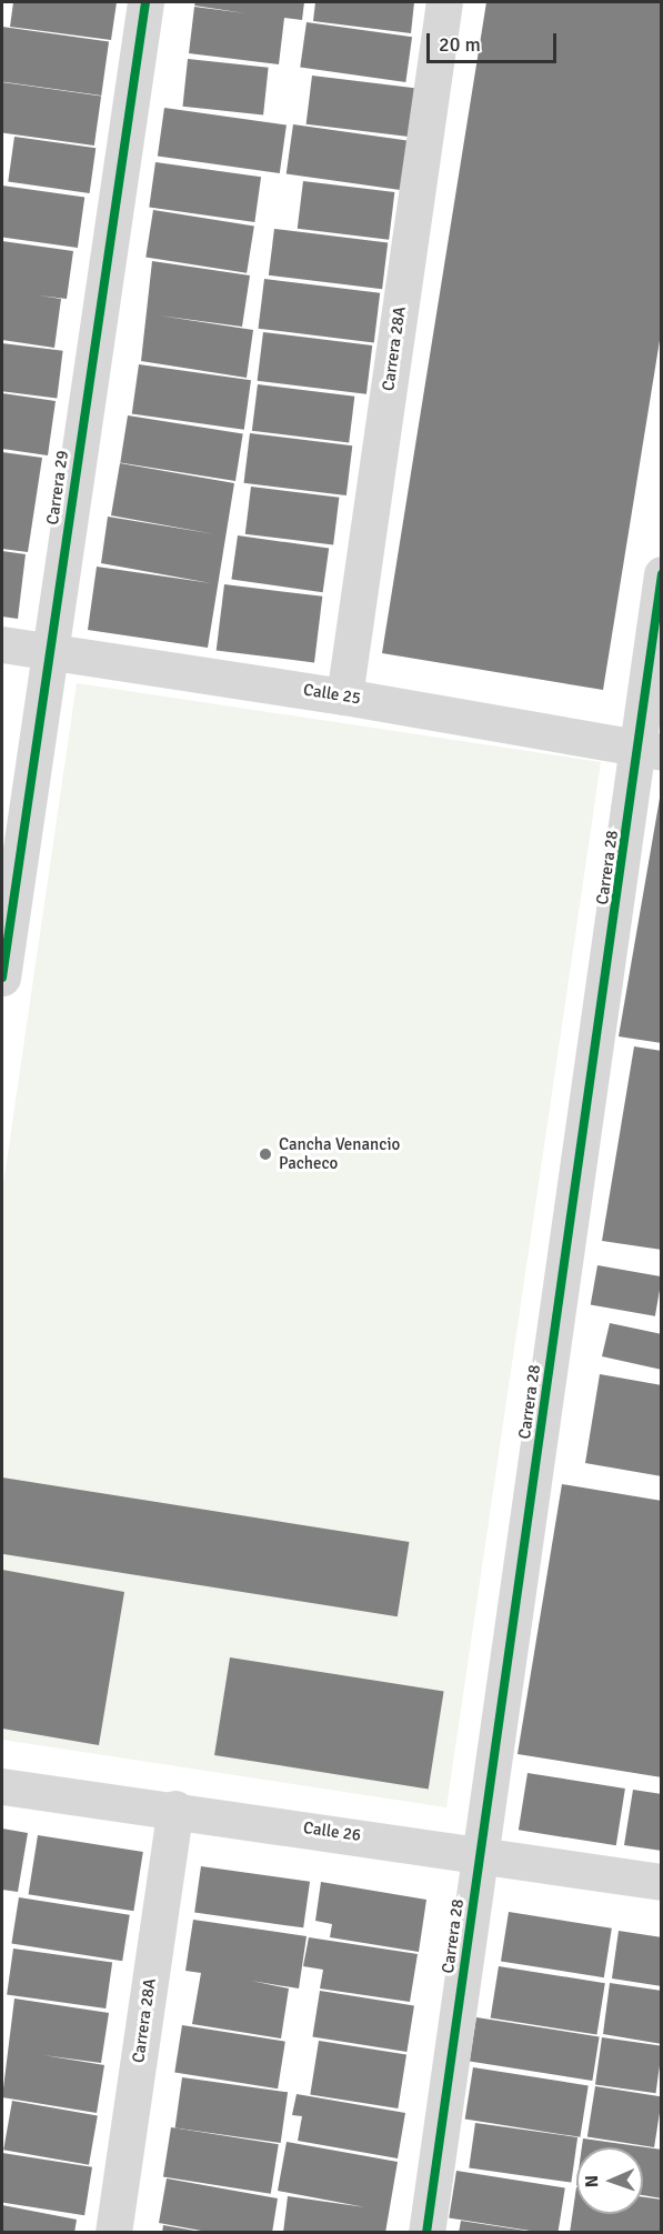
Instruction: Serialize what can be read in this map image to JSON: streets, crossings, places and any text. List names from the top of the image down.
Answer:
{
  "streets": {
    "street": [
      "Carrera 28A",
      "Carrera 29",
      "Calle 25",
      "Carrera 28",
      "Calle 26"
    ]
  },
  "crossings": [
    ["Carrera 28A", "Calle 25"],
    ["Carrera 28A", "Calle 26"],
    ["Carrera 29", "Calle 25"],
    ["Calle 25", "Carrera 28"],
    ["Carrera 28", "Calle 26"]
  ],
  "places": ["Cancha Venancio Pacheco"],
  "scale_bar": "20 m",
  "north": "left"
}
